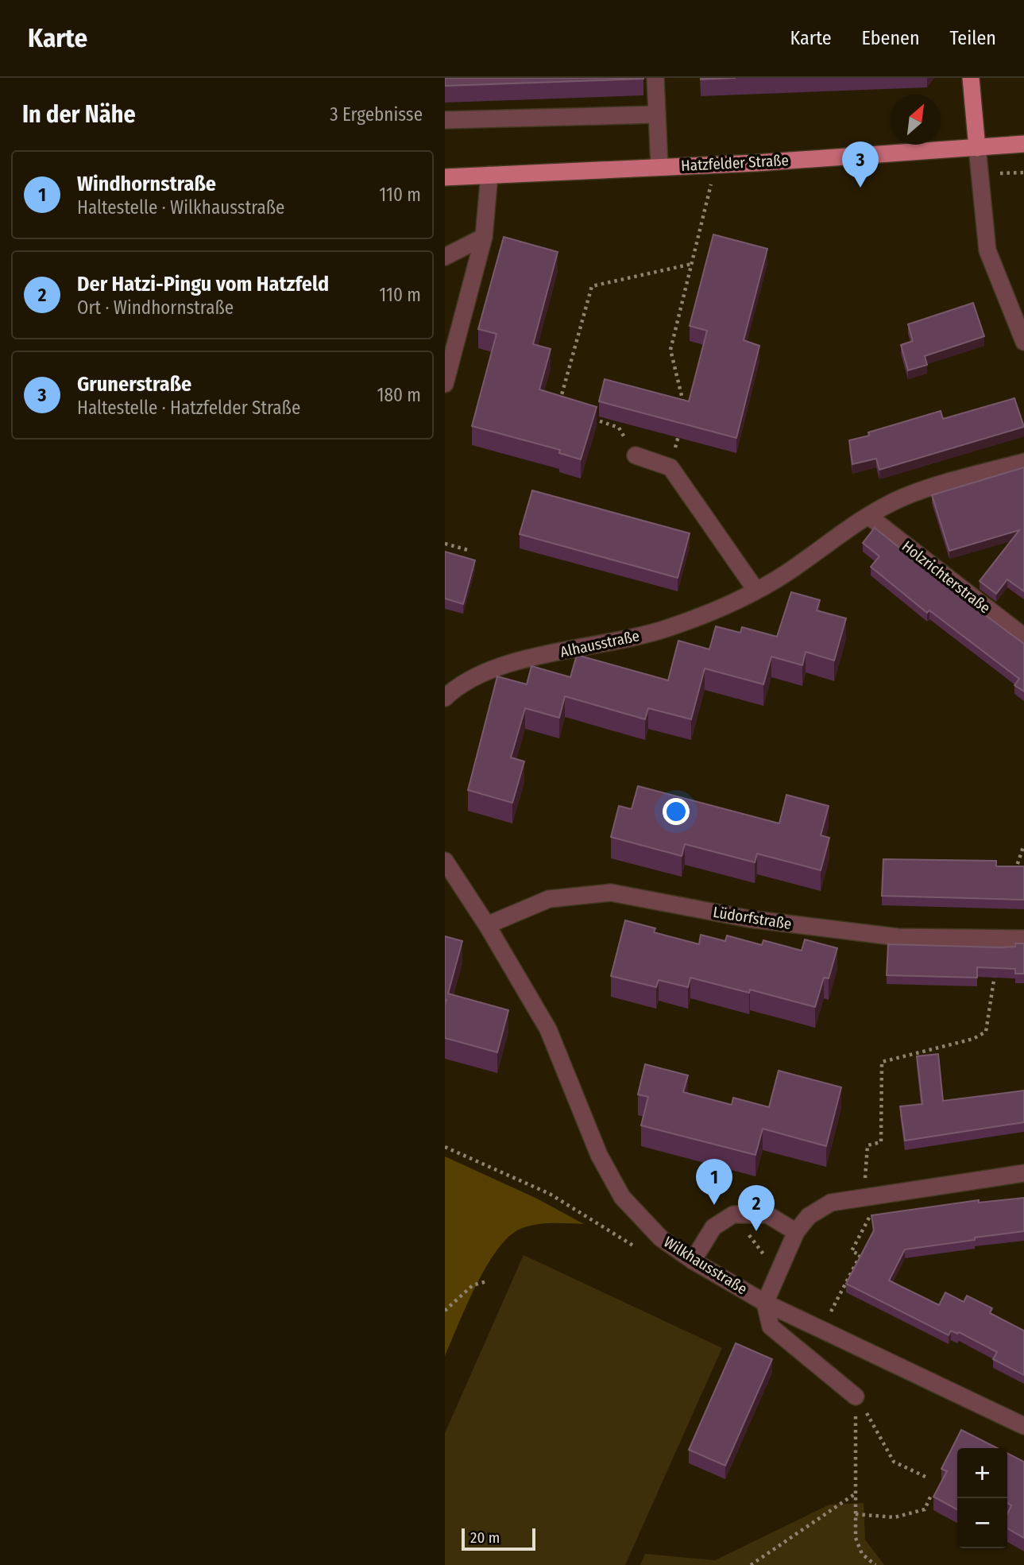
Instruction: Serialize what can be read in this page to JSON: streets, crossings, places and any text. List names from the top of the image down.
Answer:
{
  "streets": {
    "main road": ["Hatzfelder Straße"],
    "street": [
      "Holzrichterstraße",
      "Alhausstraße",
      "Lüdorfstraße",
      "Wilkhausstraße"
    ]
  },
  "crossings": [
    ["Holzrichterstraße", "Alhausstraße"],
    ["Lüdorfstraße", "Wilkhausstraße"]
  ],
  "scale_bar": "20 m",
  "north": "top right",
  "page": {
    "header": "Karte",
    "nav": ["Karte", "Ebenen", "Teilen"],
    "heading": ["In der Nähe", "3 Ergebnisse"],
    "pins": ["3", "1", "2"],
    "list": [
      {
        "mark": "1",
        "name": "Windhornstraße",
        "note": "Haltestelle · Wilkhausstraße",
        "value": "110 m"
      },
      {
        "mark": "2",
        "name": "Der Hatzi-Pingu vom Hatzfeld",
        "note": "Ort · Windhornstraße",
        "value": "110 m"
      },
      {
        "mark": "3",
        "name": "Grunerstraße",
        "note": "Haltestelle · Hatzfelder Straße",
        "value": "180 m"
      }
    ],
    "map_buttons": ["+", "−"],
    "scale": "20 m"
  }
}
